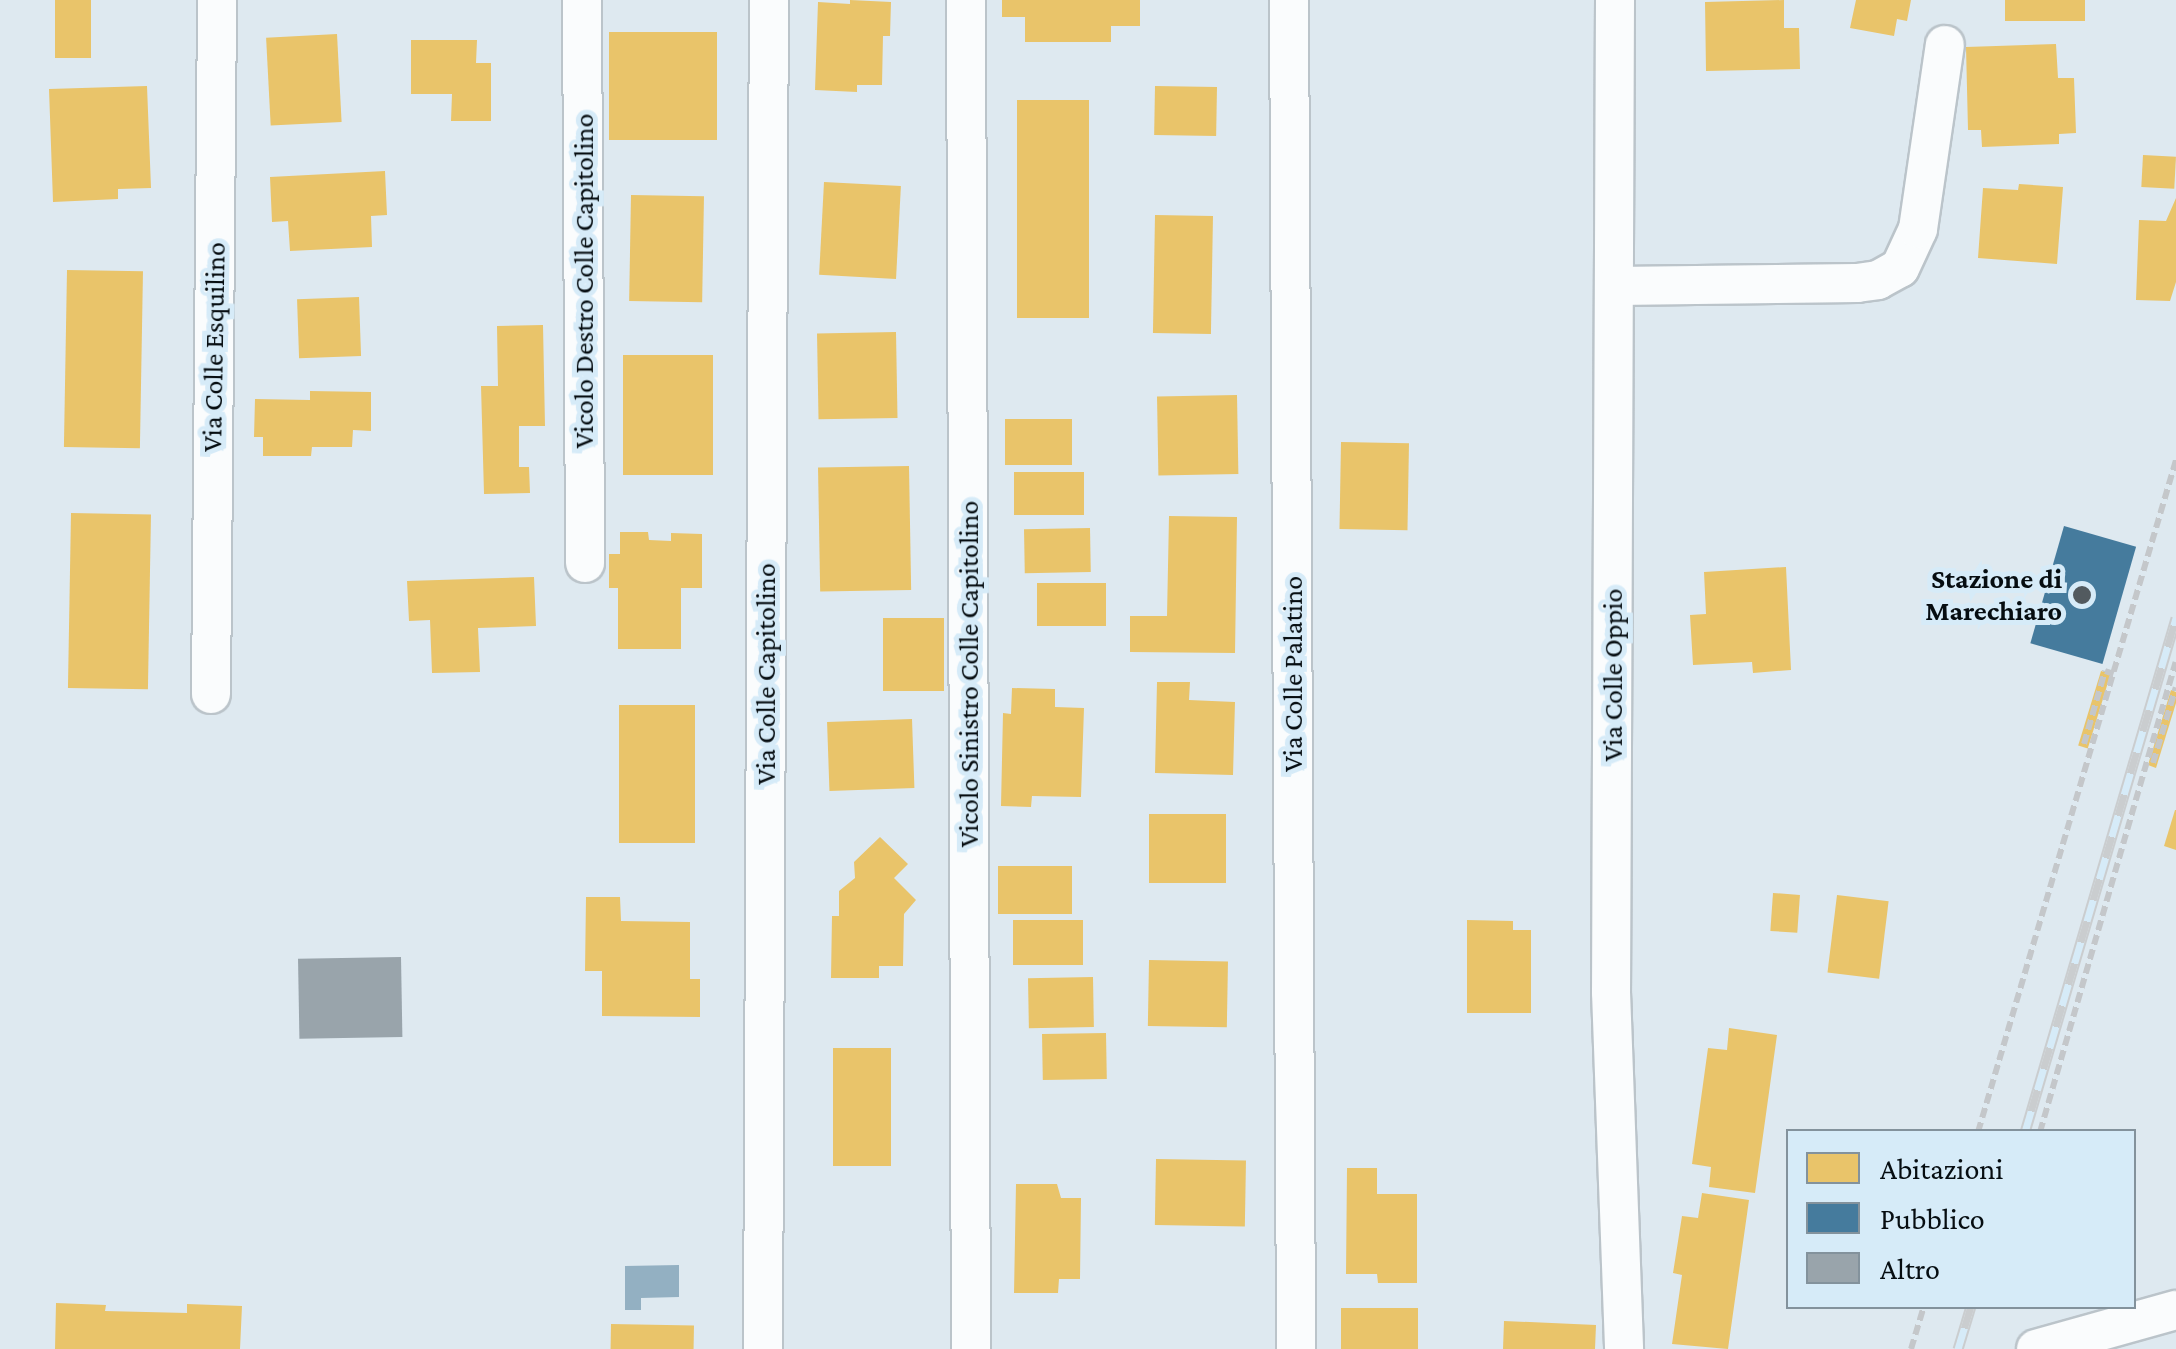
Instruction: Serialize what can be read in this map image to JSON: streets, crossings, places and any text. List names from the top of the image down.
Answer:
{
  "streets": {
    "street": [
      "Vicolo Destro Colle Capitolino",
      "Via Colle Esquilino",
      "Via Colle Capitolino",
      "Vicolo Sinistro Colle Capitolino",
      "Via Colle Palatino",
      "Via Colle Oppio"
    ]
  },
  "places": ["Stazione di Marechiaro"],
  "legend": ["Abitazioni", "Pubblico", "Altro"]
}
